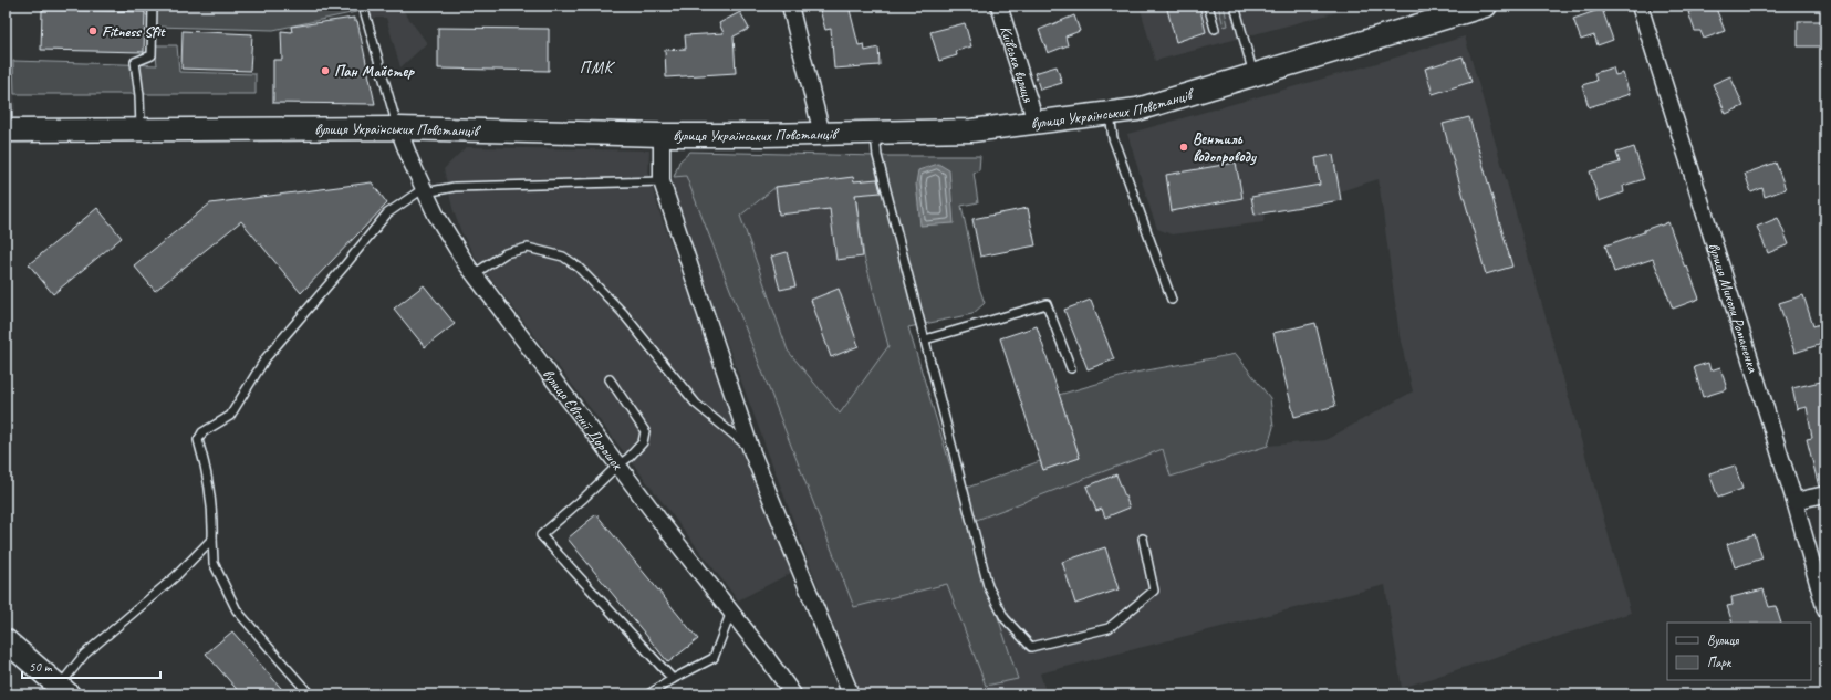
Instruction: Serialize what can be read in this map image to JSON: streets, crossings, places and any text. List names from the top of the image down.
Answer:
{
  "streets": {
    "street": [
      "Київська вулиця",
      "вулиця Українських Повстанців",
      "вулиця Миколи Романенка",
      "вулиця Євгенії Дорошок"
    ]
  },
  "crossings": [
    ["Київська вулиця", "вулиця Українських Повстанців"],
    ["вулиця Українських Повстанців", "вулиця Євгенії Дорошок"]
  ],
  "districts": ["ПМК"],
  "places": ["Fitness Sfit", "Пан Майстер", "Вентиль водопроводу"],
  "legend": ["Вулиця", "Парк"],
  "scale_bar": "50 m"
}
